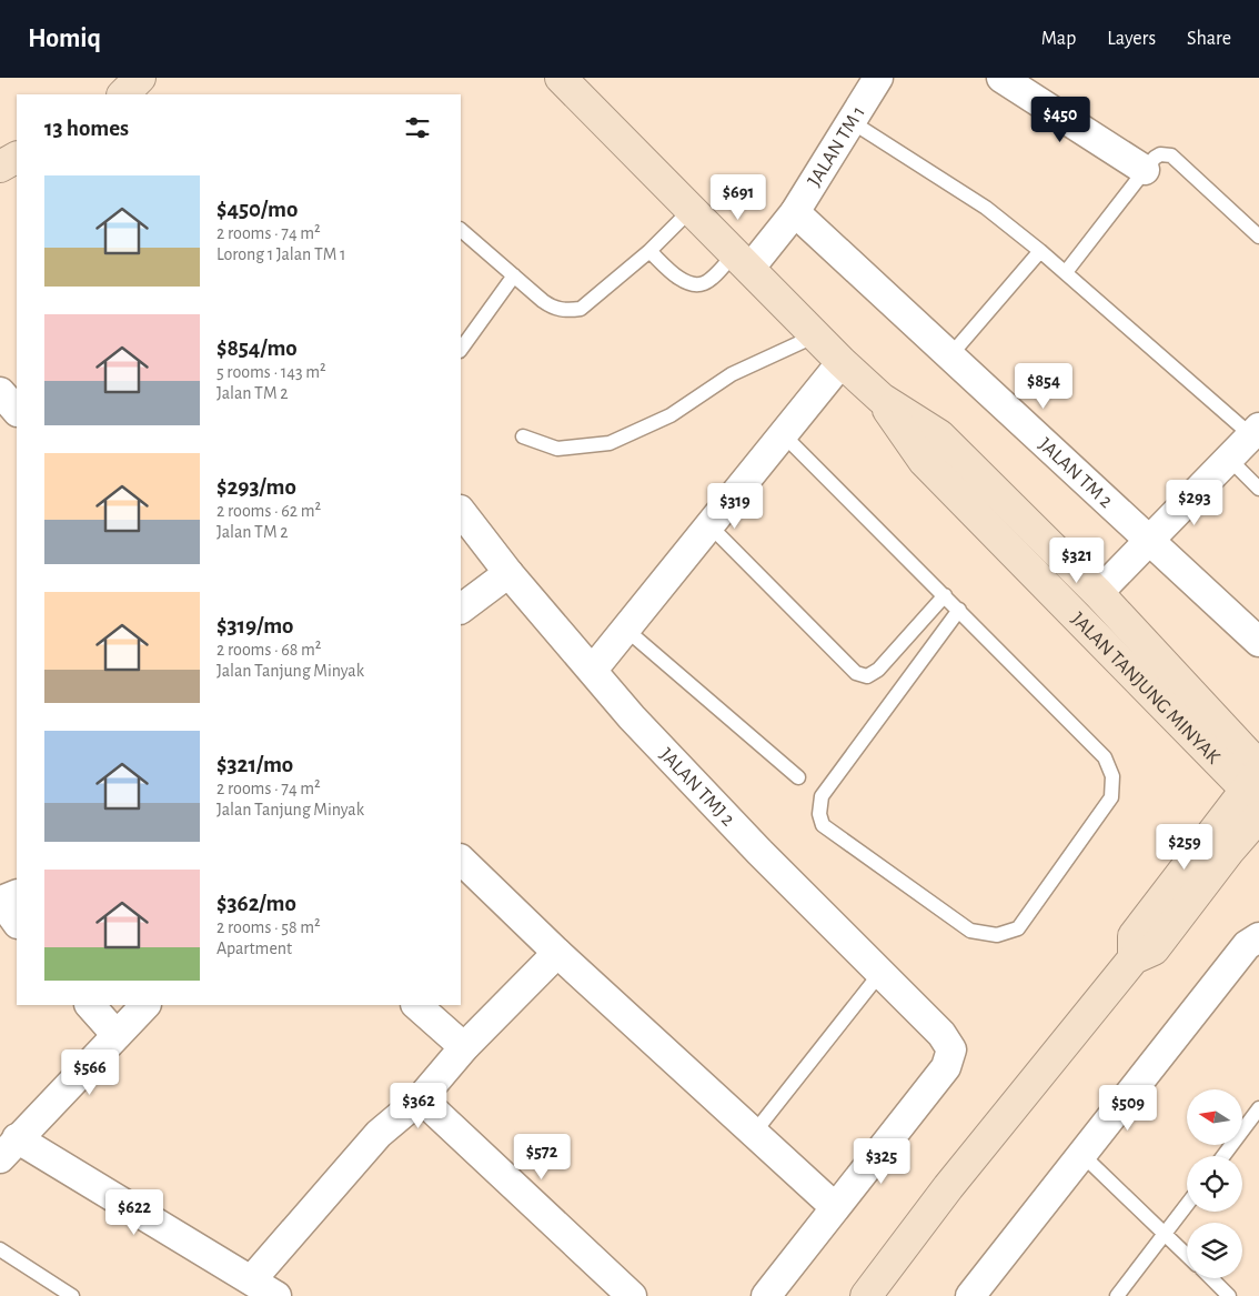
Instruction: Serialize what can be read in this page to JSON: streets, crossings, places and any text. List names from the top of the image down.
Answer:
{
  "streets": {
    "main road": ["JALAN TANJUNG MINYAK"],
    "street": ["JALAN TM 1", "JALAN TM 2", "JALAN TMJ 2"]
  },
  "crossings": [
    ["JALAN TM 1", "JALAN TM 2"],
    ["JALAN TM 1", "JALAN TANJUNG MINYAK"]
  ],
  "north": "left",
  "page": {
    "header": "Homiq",
    "nav": ["Map", "Layers", "Share"],
    "heading": "13 homes",
    "price": [
      "$450",
      "$691",
      "$854",
      "$293",
      "$319",
      "$321",
      "$259",
      "$566",
      "$362",
      "$509",
      "$572",
      "$325",
      "$622"
    ],
    "list": [
      {
        "name": "$450/mo",
        "note": "2 rooms · 74 m² · Lorong 1 Jalan TM 1"
      },
      {
        "name": "$854/mo",
        "note": "5 rooms · 143 m² · Jalan TM 2"
      },
      {
        "name": "$293/mo",
        "note": "2 rooms · 62 m² · Jalan TM 2"
      },
      {
        "name": "$319/mo",
        "note": "2 rooms · 68 m² · Jalan Tanjung Minyak"
      },
      {
        "name": "$321/mo",
        "note": "2 rooms · 74 m² · Jalan Tanjung Minyak"
      },
      {
        "name": "$362/mo",
        "note": "2 rooms · 58 m² · Apartment"
      }
    ]
  }
}
